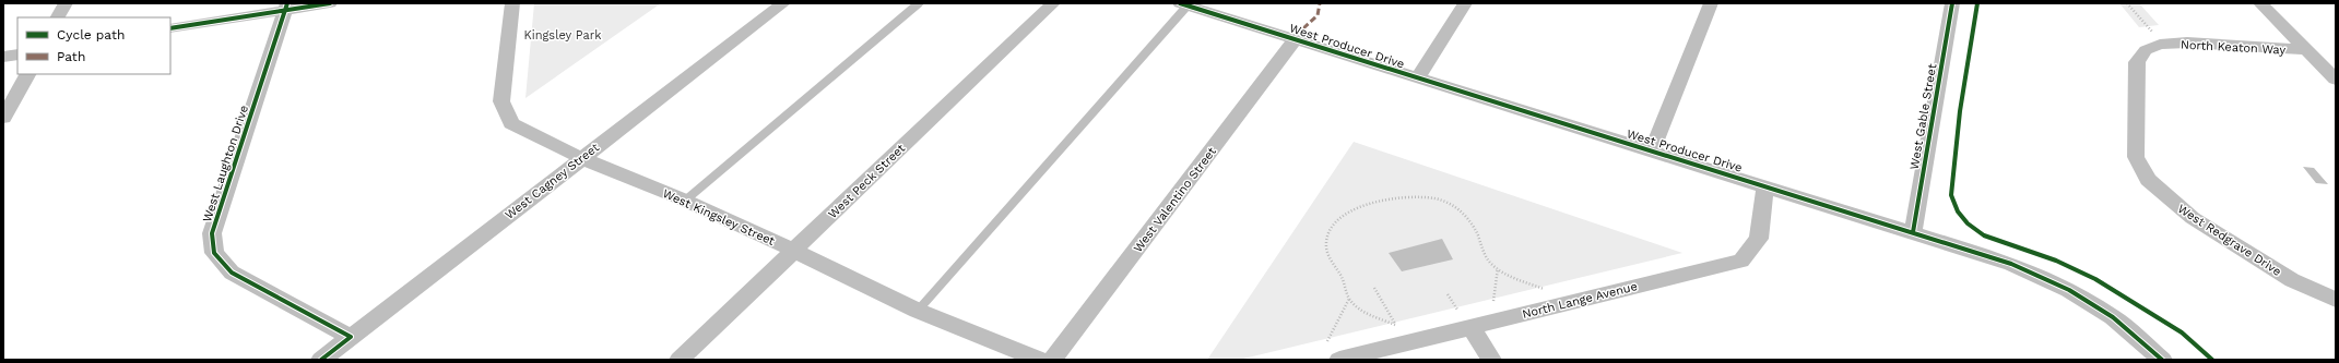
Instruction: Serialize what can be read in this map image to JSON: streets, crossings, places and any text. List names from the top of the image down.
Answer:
{
  "streets": {
    "street": [
      "West Producer Drive",
      "North Keaton Way",
      "West Gable Street",
      "West Laughton Drive",
      "West Cagney Street",
      "West Peck Street",
      "West Valentino Street",
      "West Kingsley Street",
      "West Redgrave Drive",
      "North Lange Avenue"
    ]
  },
  "crossings": [
    ["West Producer Drive", "West Gable Street"],
    ["West Producer Drive", "West Valentino Street"],
    ["West Producer Drive", "North Lange Avenue"],
    ["North Keaton Way", "West Redgrave Drive"],
    ["West Laughton Drive", "West Cagney Street"],
    ["West Cagney Street", "West Kingsley Street"],
    ["West Peck Street", "West Kingsley Street"]
  ],
  "parks": ["Kingsley Park"],
  "legend": ["Cycle path", "Path"]
}
